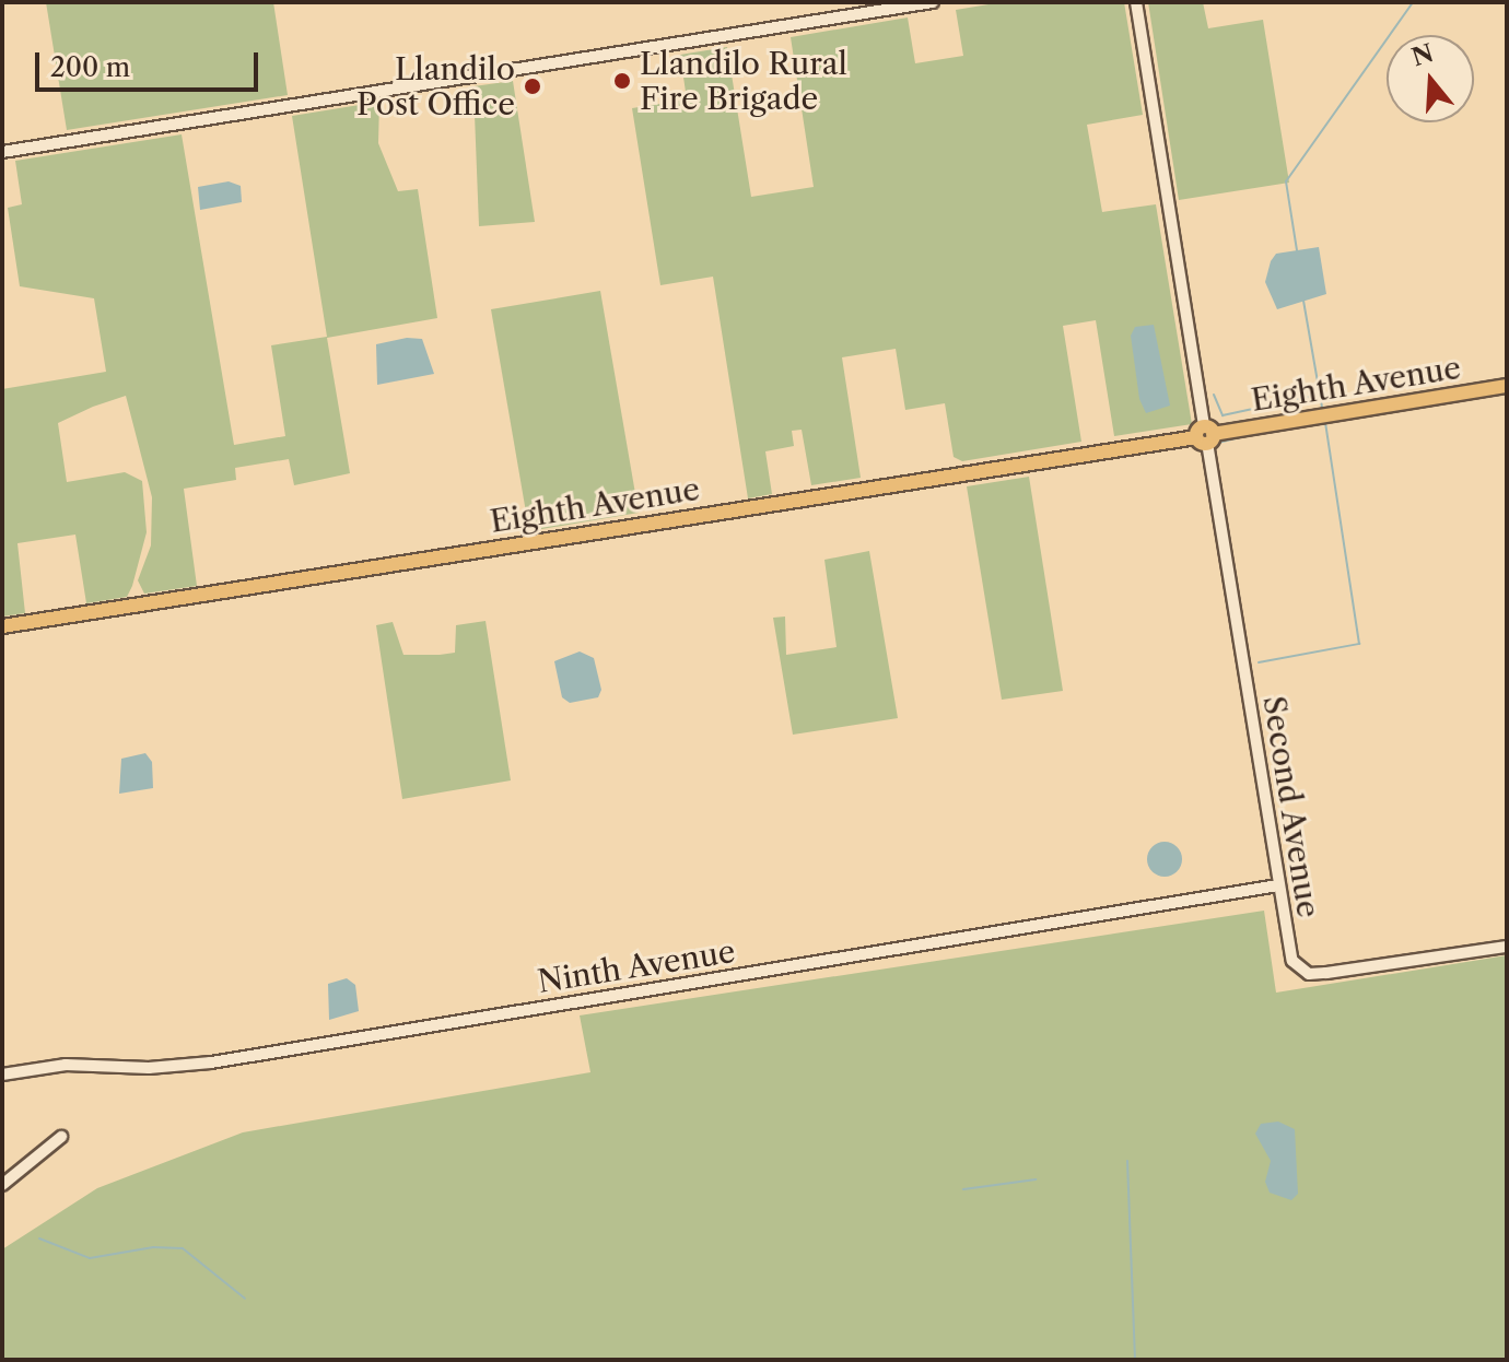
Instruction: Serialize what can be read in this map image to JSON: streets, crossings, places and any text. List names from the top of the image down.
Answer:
{
  "streets": {
    "main road": ["Eighth Avenue"],
    "street": ["Second Avenue", "Ninth Avenue"]
  },
  "crossings": [
    ["Eighth Avenue", "Second Avenue"],
    ["Second Avenue", "Ninth Avenue"]
  ],
  "places": ["Llandilo Rural Fire Brigade", "Llandilo Post Office"],
  "scale_bar": "200 m",
  "north": "top"
}
